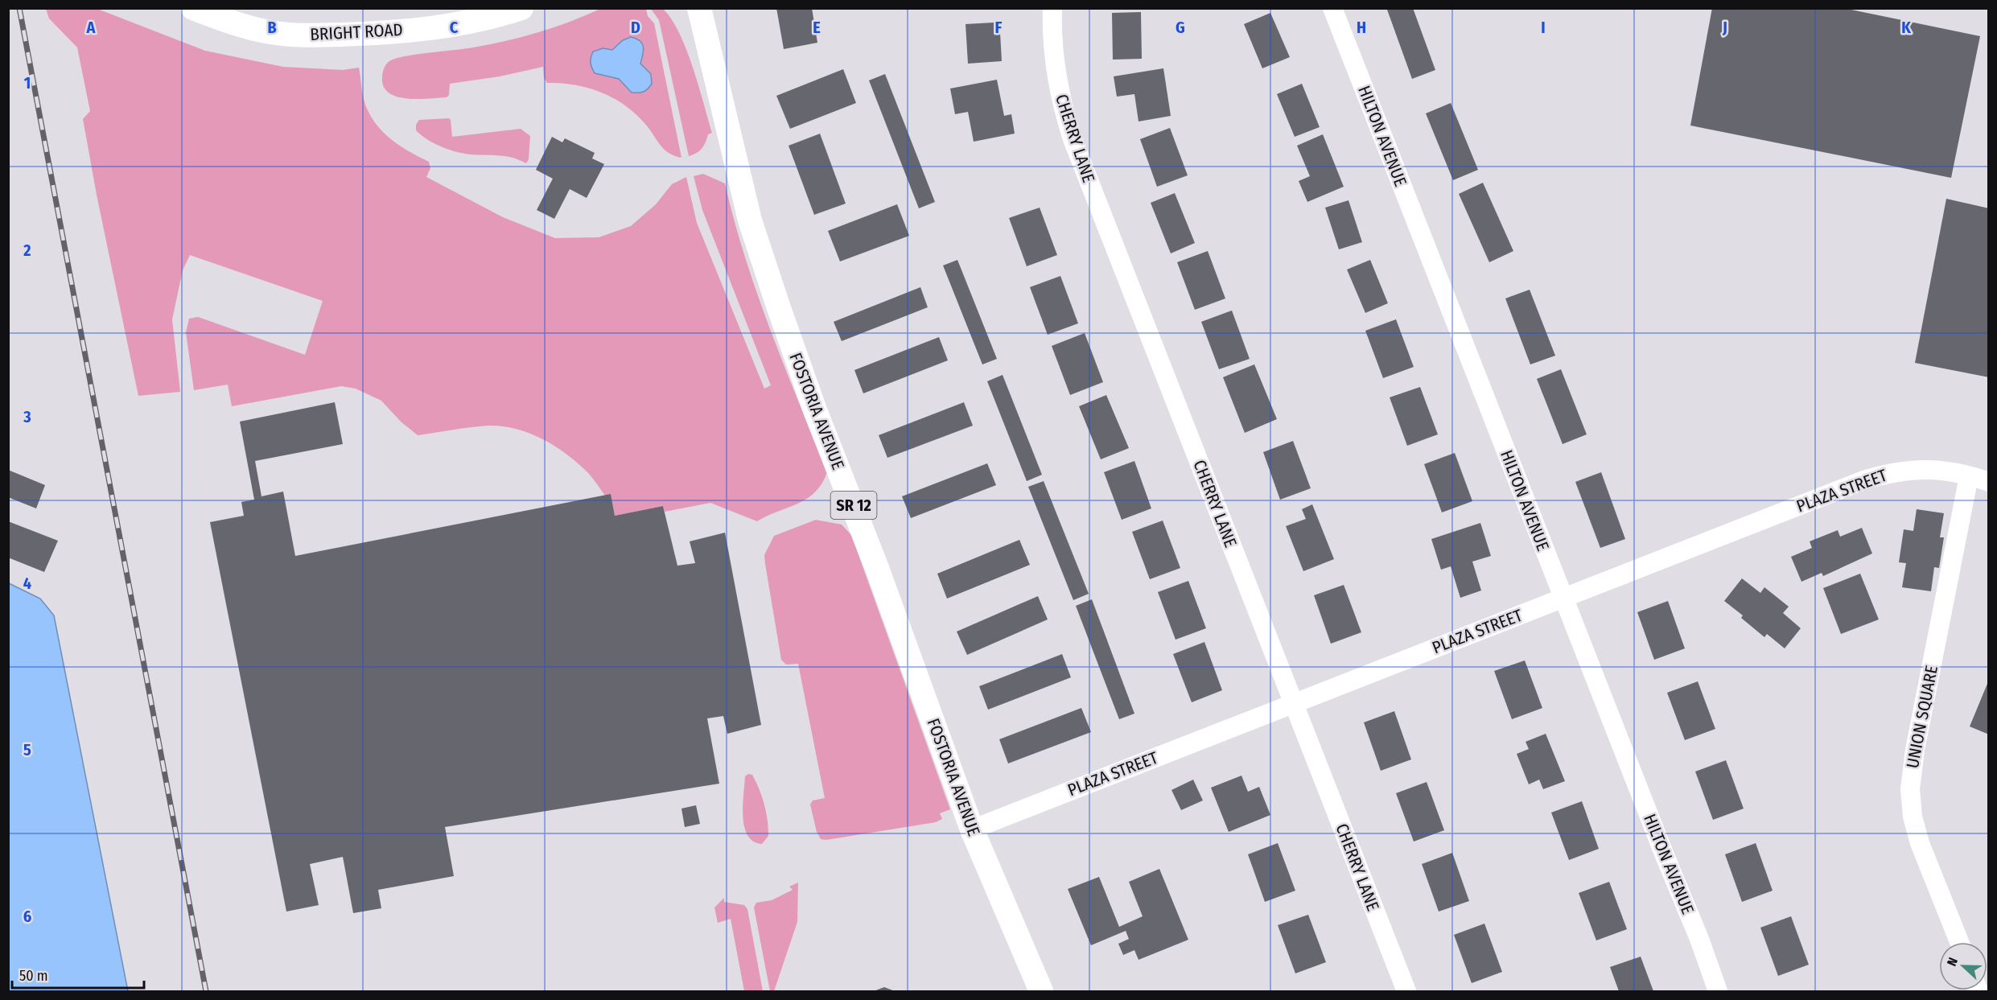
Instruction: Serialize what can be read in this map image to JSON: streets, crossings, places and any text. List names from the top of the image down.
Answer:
{
  "streets": {
    "main road": ["BRIGHT ROAD", "FOSTORIA AVENUE", "SR 12"],
    "street": [
      "HILTON AVENUE",
      "CHERRY LANE",
      "PLAZA STREET",
      "UNION SQUARE"
    ]
  },
  "crossings": [
    ["HILTON AVENUE", "PLAZA STREET"],
    ["CHERRY LANE", "PLAZA STREET"],
    ["FOSTORIA AVENUE", "PLAZA STREET"],
    ["PLAZA STREET", "UNION SQUARE"]
  ],
  "scale_bar": "50 m",
  "north": "left",
  "grid": {
    "columns": [
      "A",
      "B",
      "C",
      "D",
      "E",
      "F",
      "G",
      "H",
      "I",
      "J",
      "K"
    ],
    "rows": [
      "1",
      "2",
      "3",
      "4",
      "5",
      "6"
    ]
  }
}
